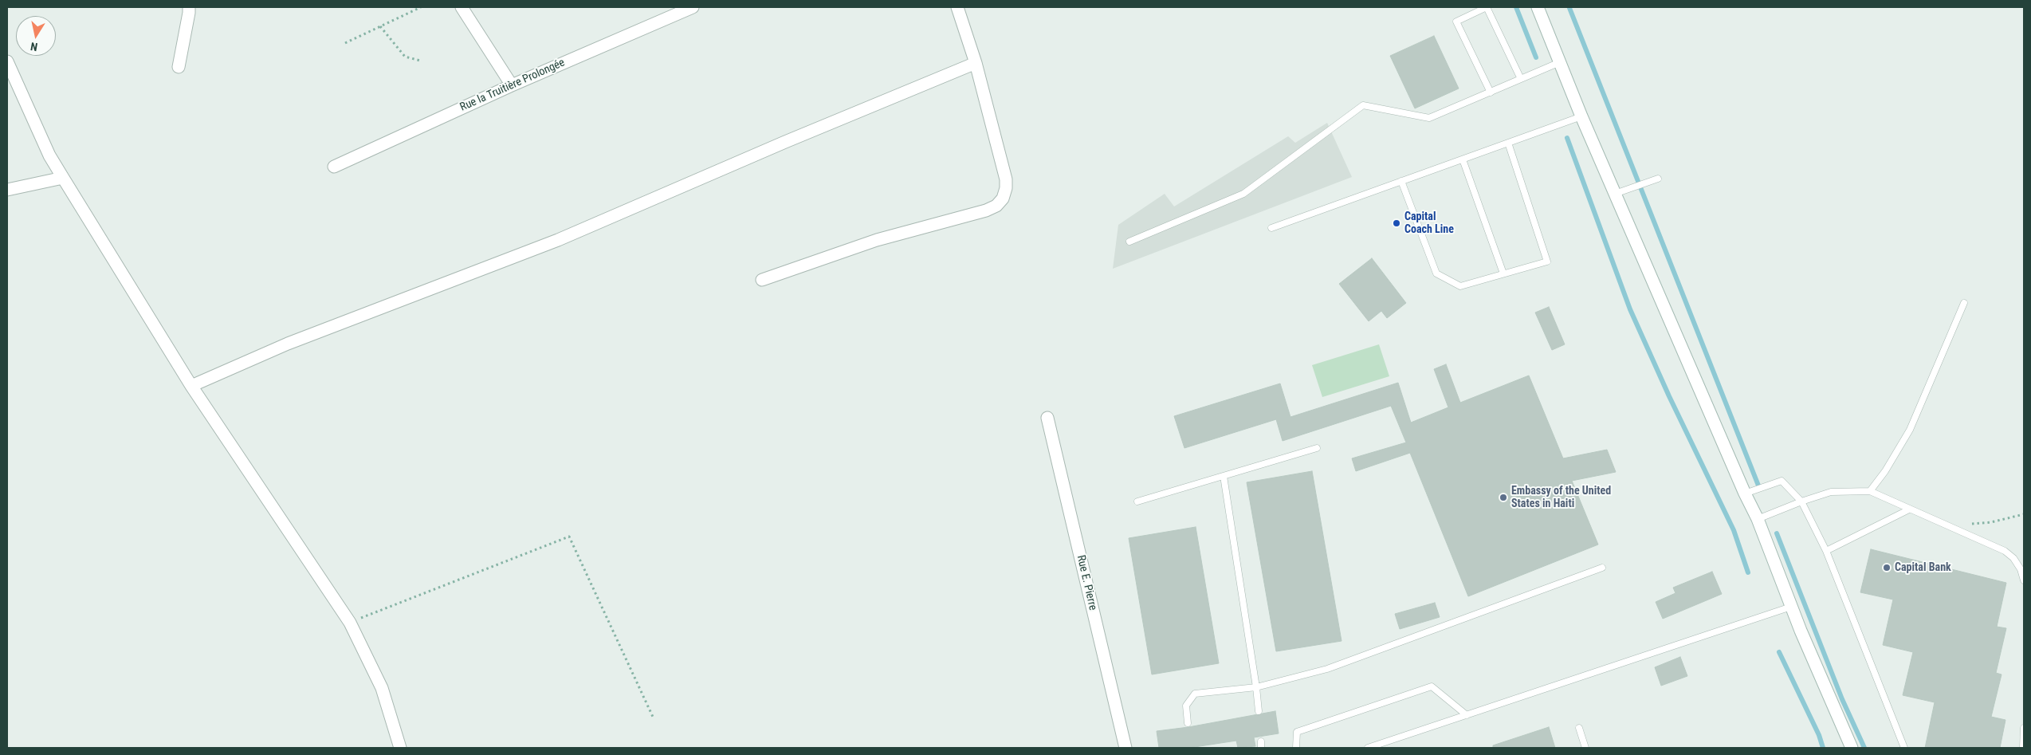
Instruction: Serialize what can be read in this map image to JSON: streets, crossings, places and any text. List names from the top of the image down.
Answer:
{
  "streets": {
    "street": ["Rue la Truitière Prolongée", "Rue E. Pierre"]
  },
  "places": ["Capital Coach Line", "Embassy of the United States in Haiti", "Capital Bank"],
  "north": "bottom"
}
